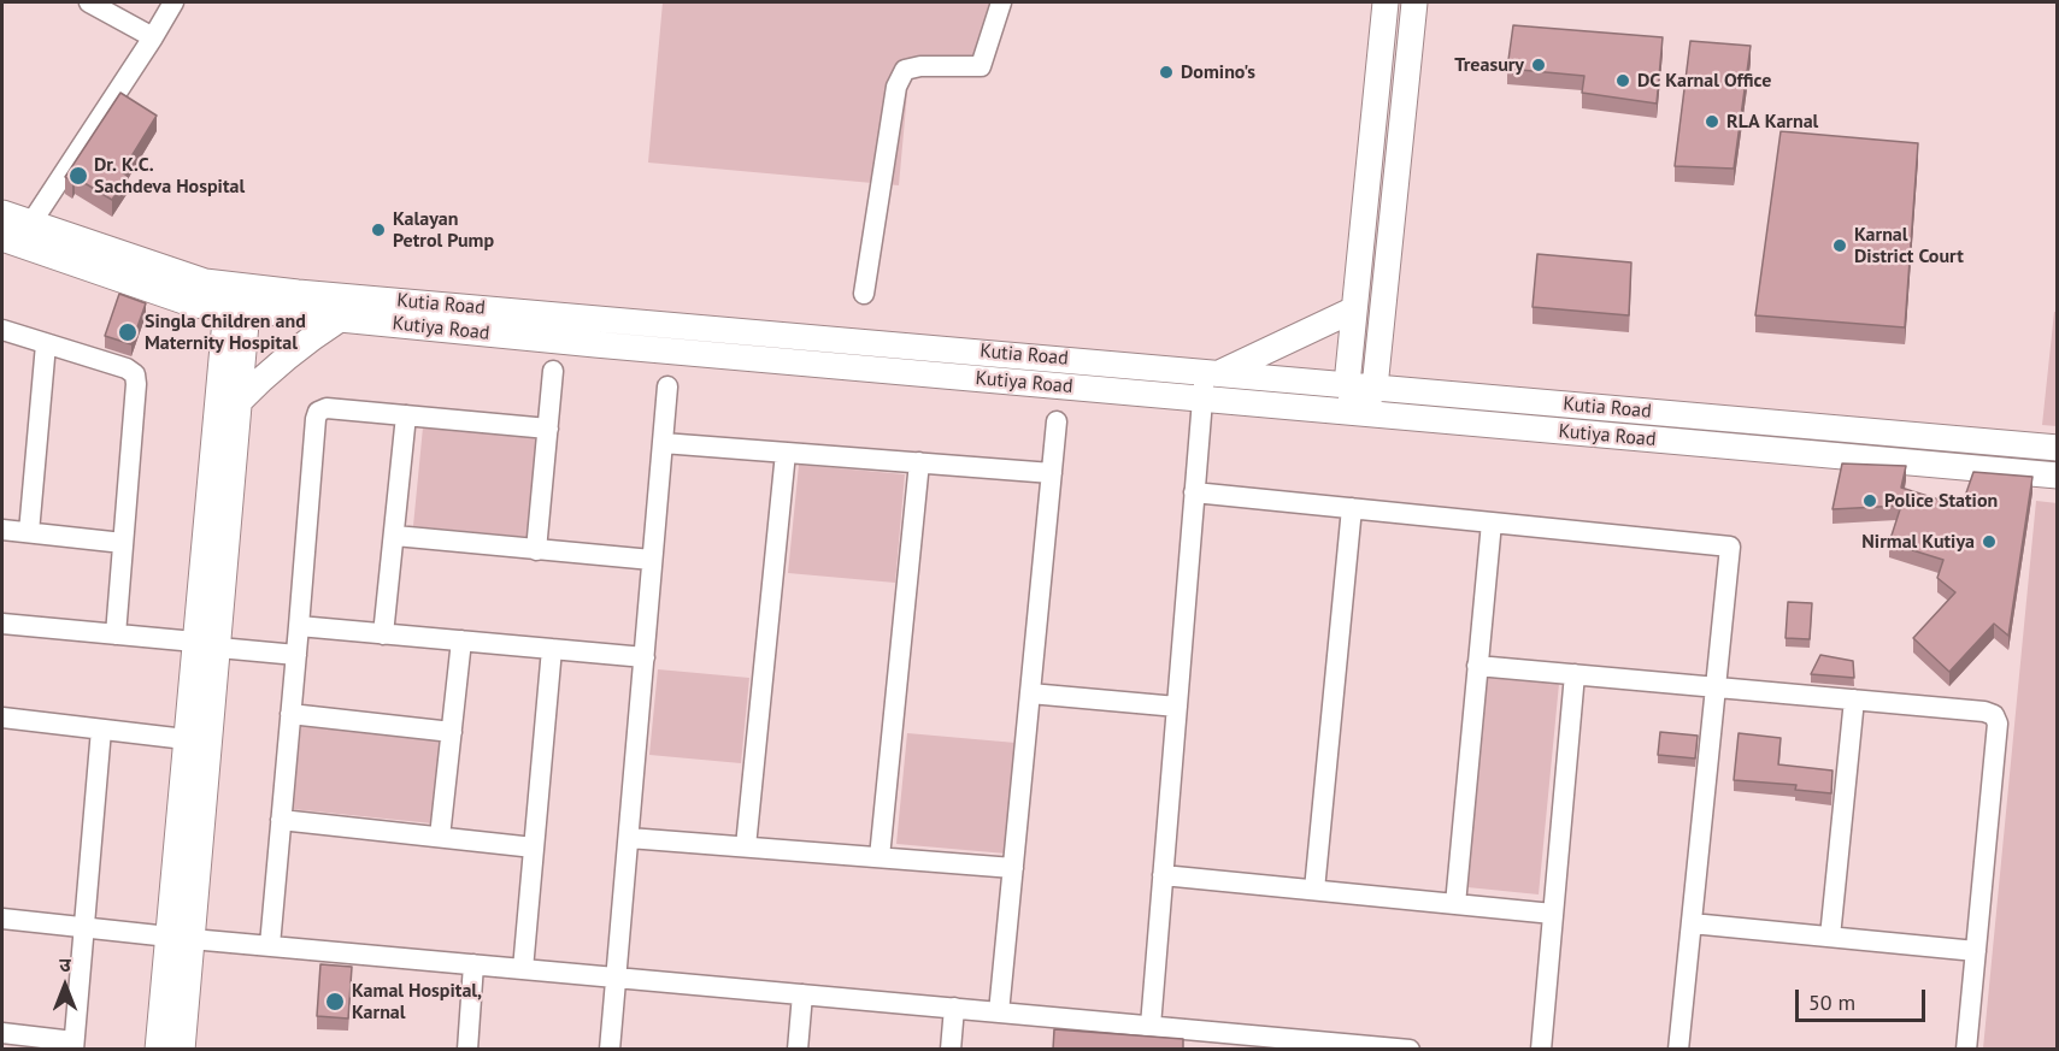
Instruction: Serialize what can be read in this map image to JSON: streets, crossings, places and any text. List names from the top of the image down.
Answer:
{
  "streets": {
    "street": ["Kutia Road", "Kutiya Road"]
  },
  "places": [
    "Treasury",
    "Domino's",
    "DC Karnal Office",
    "RLA Karnal",
    "Dr. K.C. Sachdeva Hospital",
    "Kalayan Petrol Pump",
    "Karnal District Court",
    "Singla Children and Maternity Hospital",
    "Police Station",
    "Nirmal Kutiya",
    "Kamal Hospital, Karnal"
  ],
  "scale_bar": "50 m",
  "north": "top"
}
